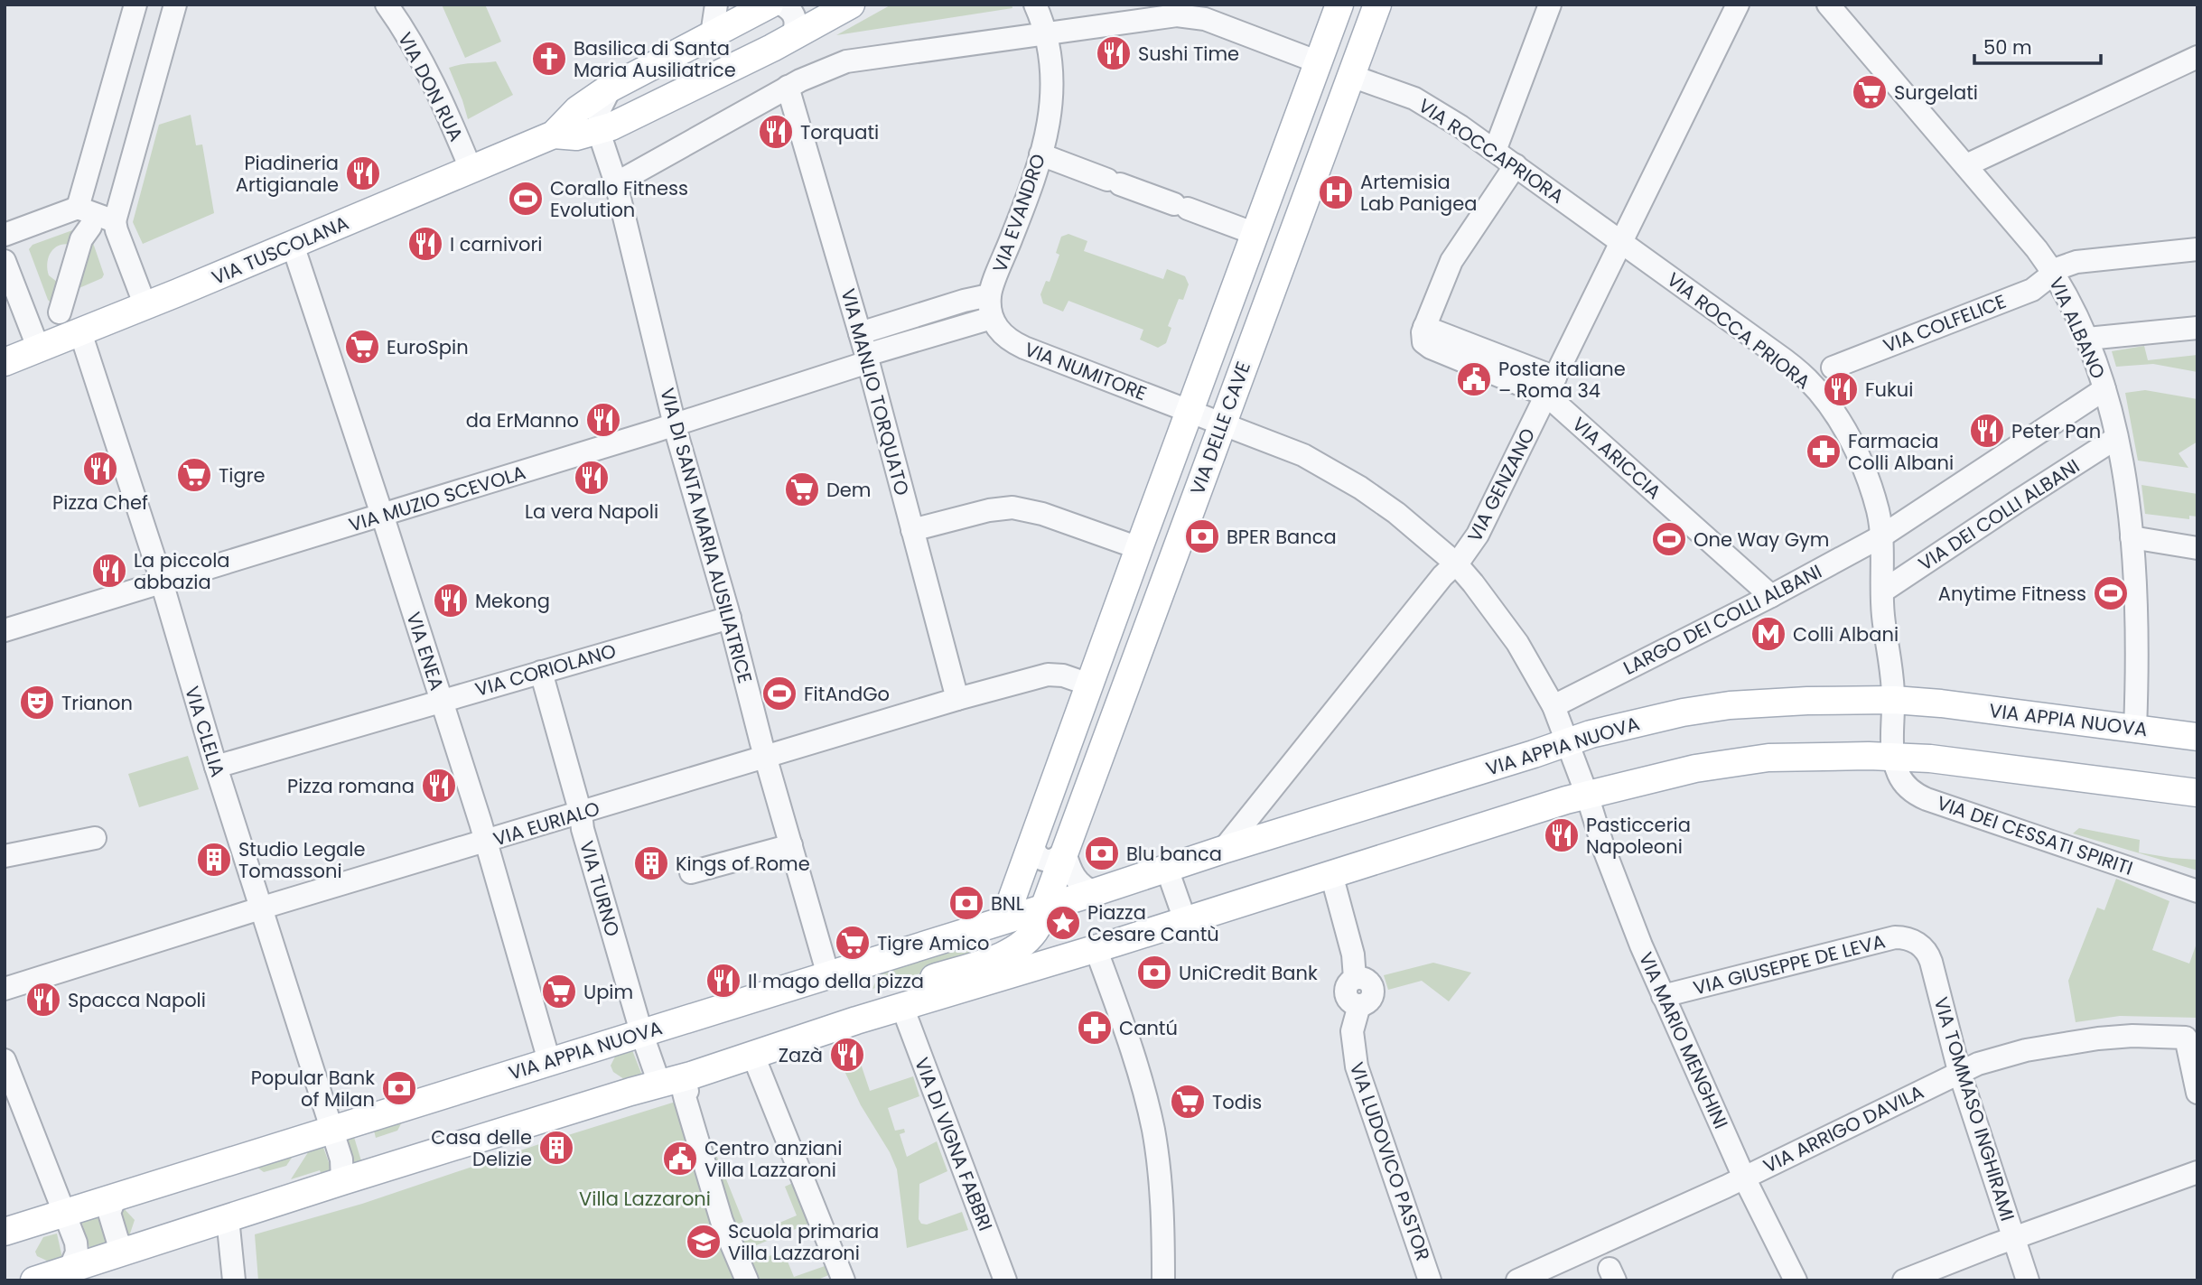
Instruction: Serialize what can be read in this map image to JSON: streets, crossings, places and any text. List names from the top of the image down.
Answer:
{
  "streets": {
    "main road": ["VIA TUSCOLANA", "VIA DELLE CAVE", "VIA APPIA NUOVA"],
    "street": [
      "VIA DON RUA",
      "VIA ROCCAPRIORA",
      "VIA EVANDRO",
      "VIA COLFELICE",
      "VIA ALBANO",
      "VIA ROCCA PRIORA",
      "VIA NUMITORE",
      "VIA MANLIO TORQUATO",
      "VIA ARICCIA",
      "VIA GENZANO",
      "VIA MUZIO SCEVOLA",
      "VIA DEI COLLI ALBANI",
      "VIA DI SANTA MARIA AUSILIATRICE",
      "LARGO DEI COLLI ALBANI",
      "VIA ENEA",
      "VIA CORIOLANO",
      "VIA CLELIA",
      "VIA EURIALO",
      "VIA DEI CESSATI SPIRITI",
      "VIA TURNO",
      "VIA GIUSEPPE DE LEVA",
      "VIA MARIO MENGHINI",
      "VIA TOMMASO INGHIRAMI",
      "VIA ARRIGO DAVILA",
      "VIA DI VIGNA FABBRI",
      "VIA LUDOVICO PASTOR"
    ]
  },
  "crossings": [
    ["VIA DON RUA", "VIA TUSCOLANA"],
    ["VIA ROCCAPRIORA", "VIA ROCCA PRIORA"],
    ["VIA ROCCAPRIORA", "VIA DELLE CAVE"],
    ["VIA ROCCAPRIORA", "VIA ARICCIA"],
    ["VIA ROCCAPRIORA", "VIA GENZANO"],
    ["VIA EVANDRO", "VIA NUMITORE"],
    ["VIA EVANDRO", "VIA MUZIO SCEVOLA"],
    ["VIA TUSCOLANA", "VIA DI SANTA MARIA AUSILIATRICE"],
    ["VIA TUSCOLANA", "VIA ENEA"],
    ["VIA TUSCOLANA", "VIA CLELIA"],
    ["VIA COLFELICE", "VIA ALBANO"],
    ["VIA ALBANO", "VIA DEI COLLI ALBANI"],
    ["VIA ALBANO", "VIA APPIA NUOVA"],
    ["VIA ROCCA PRIORA", "VIA GENZANO"],
    ["VIA ROCCA PRIORA", "LARGO DEI COLLI ALBANI"],
    ["VIA NUMITORE", "VIA DELLE CAVE"],
    ["VIA NUMITORE", "VIA GENZANO"],
    ["VIA NUMITORE", "VIA MUZIO SCEVOLA"],
    ["VIA NUMITORE", "LARGO DEI COLLI ALBANI"],
    ["VIA MANLIO TORQUATO", "VIA MUZIO SCEVOLA"],
    ["VIA MANLIO TORQUATO", "VIA EURIALO"],
    ["VIA DELLE CAVE", "VIA APPIA NUOVA"],
    ["VIA DELLE CAVE", "VIA EURIALO"],
    ["VIA ARICCIA", "VIA GENZANO"],
    ["VIA ARICCIA", "LARGO DEI COLLI ALBANI"],
    ["VIA GENZANO", "VIA APPIA NUOVA"],
    ["VIA MUZIO SCEVOLA", "VIA DI SANTA MARIA AUSILIATRICE"],
    ["VIA MUZIO SCEVOLA", "VIA ENEA"],
    ["VIA MUZIO SCEVOLA", "VIA CLELIA"],
    ["VIA DI SANTA MARIA AUSILIATRICE", "VIA CORIOLANO"],
    ["VIA DI SANTA MARIA AUSILIATRICE", "VIA APPIA NUOVA"],
    ["VIA DI SANTA MARIA AUSILIATRICE", "VIA EURIALO"],
    ["VIA ENEA", "VIA CORIOLANO"],
    ["VIA ENEA", "VIA APPIA NUOVA"],
    ["VIA ENEA", "VIA EURIALO"],
    ["VIA CORIOLANO", "VIA CLELIA"],
    ["VIA CORIOLANO", "VIA TURNO"],
    ["VIA APPIA NUOVA", "VIA CLELIA"],
    ["VIA APPIA NUOVA", "VIA TURNO"],
    ["VIA APPIA NUOVA", "VIA MARIO MENGHINI"],
    ["VIA CLELIA", "VIA EURIALO"],
    ["VIA EURIALO", "VIA TURNO"],
    ["VIA GIUSEPPE DE LEVA", "VIA MARIO MENGHINI"],
    ["VIA GIUSEPPE DE LEVA", "VIA TOMMASO INGHIRAMI"],
    ["VIA MARIO MENGHINI", "VIA ARRIGO DAVILA"],
    ["VIA TOMMASO INGHIRAMI", "VIA ARRIGO DAVILA"]
  ],
  "parks": ["Villa Lazzaroni"],
  "places": {
    "restaurant": [
      "Sushi Time",
      "Torquati",
      "Piadineria Artigianale",
      "I carnivori",
      "Fukui",
      "da ErManno",
      "Peter Pan",
      "Pizza Chef",
      "La vera Napoli",
      "La piccola abbazia",
      "Mekong",
      "Pizza romana",
      "Pasticceria Napoleoni",
      "Il mago della pizza",
      "Spacca Napoli",
      "Zazà"
    ],
    "church": ["Basilica di Santa Maria Ausiliatrice"],
    "supermarket": [
      "Surgelati",
      "EuroSpin",
      "Tigre",
      "Dem",
      "Tigre Amico",
      "Upim",
      "Todis"
    ],
    "hospital": ["Artemisia Lab Panigea"],
    "sports": [
      "Corallo Fitness Evolution",
      "One Way Gym",
      "Anytime Fitness",
      "FitAndGo"
    ],
    "public building": ["Poste italiane – Roma 34", "Centro anziani Villa Lazzaroni"],
    "pharmacy": ["Farmacia Colli Albani", "Cantú"],
    "bank": [
      "BPER Banca",
      "Blu banca",
      "BNL",
      "UniCredit Bank",
      "Popular Bank of Milan"
    ],
    "metro station": ["Colli Albani"],
    "theatre": ["Trianon"],
    "building": ["Studio Legale Tomassoni", "Kings of Rome", "Casa delle Delizie"],
    "place": ["Piazza Cesare Cantù"],
    "school or university": ["Scuola primaria Villa Lazzaroni"]
  },
  "scale_bar": "50 m"
}
